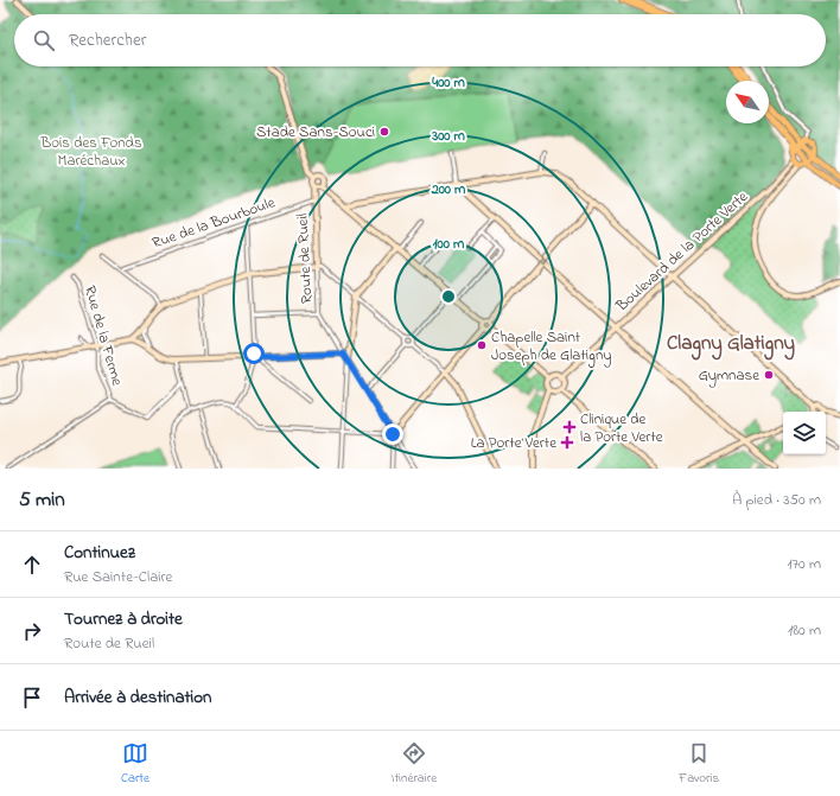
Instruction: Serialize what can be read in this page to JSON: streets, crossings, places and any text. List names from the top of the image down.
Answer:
{
  "streets": {
    "street": [
      "Rue de la Bourboule",
      "Boulevard de la Porte Verte",
      "Route de Rueil",
      "Rue de la Ferme"
    ]
  },
  "crossings": [
    ["Rue de la Bourboule", "Route de Rueil"]
  ],
  "districts": ["Clagny Glatigny"],
  "parks": ["Bois des Fonds Maréchaux"],
  "places": {
    "other": ["Stade Sans-Souci", "Chapelle Saint Joseph de Glatigny", "Gymnase"],
    "health": ["Clinique de la Porte Verte", "La Porte Verte"]
  },
  "north": "top left",
  "page": {
    "search": "Rechercher",
    "heading": ["5 min", "À pied · 350 m"],
    "list": [
      ["Continuez", "Rue Sainte-Claire", "170 m"],
      ["Tournez à droite", "Route de Rueil", "180 m"],
      "Arrivée à destination"
    ],
    "nav": ["Carte", "Itinéraire", "Favoris"]
  },
  "rings": [
    "400 m",
    "300 m",
    "200 m",
    "100 m"
  ]
}
